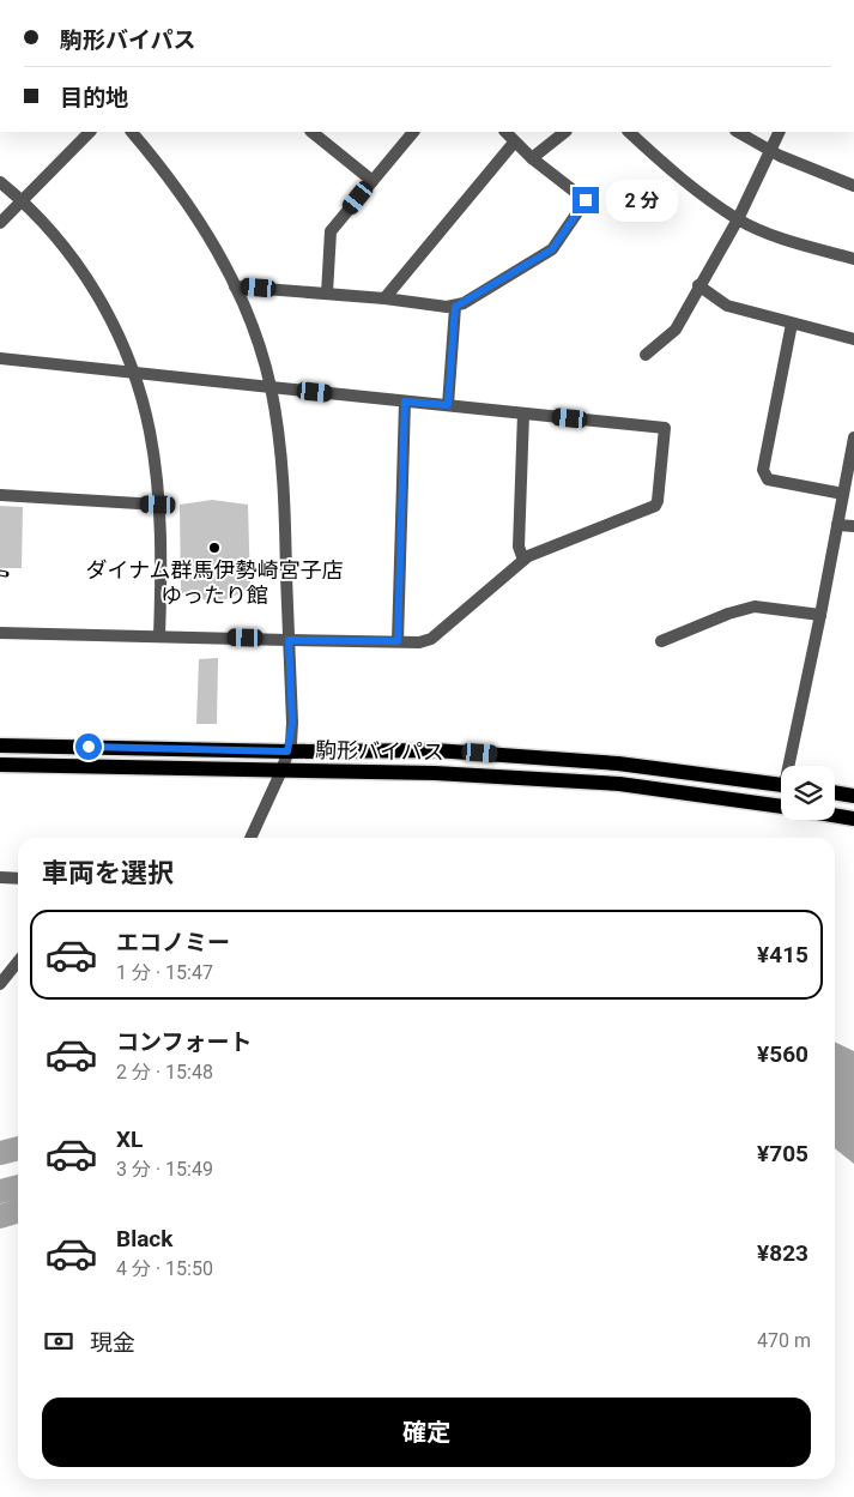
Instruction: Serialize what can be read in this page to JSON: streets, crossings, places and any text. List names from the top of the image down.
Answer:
{
  "streets": {
    "main road": ["駒形バイパス"]
  },
  "places": ["ダイナム群馬伊勢崎宮子店 ゆったり館"],
  "page": {
    "banner": ["駒形バイパス", "目的地"],
    "bubble": "2 分",
    "heading": "車両を選択",
    "list": [
      {
        "name": "エコノミー",
        "note": "1 分 · 15:47",
        "value": "¥415"
      },
      {
        "name": "コンフォート",
        "note": "2 分 · 15:48",
        "value": "¥560"
      },
      {
        "name": "XL",
        "note": "3 分 · 15:49",
        "value": "¥705"
      },
      {
        "name": "Black",
        "note": "4 分 · 15:50",
        "value": "¥823"
      }
    ],
    "pay": ["現金", "470 m"],
    "buttons": "確定"
  }
}
